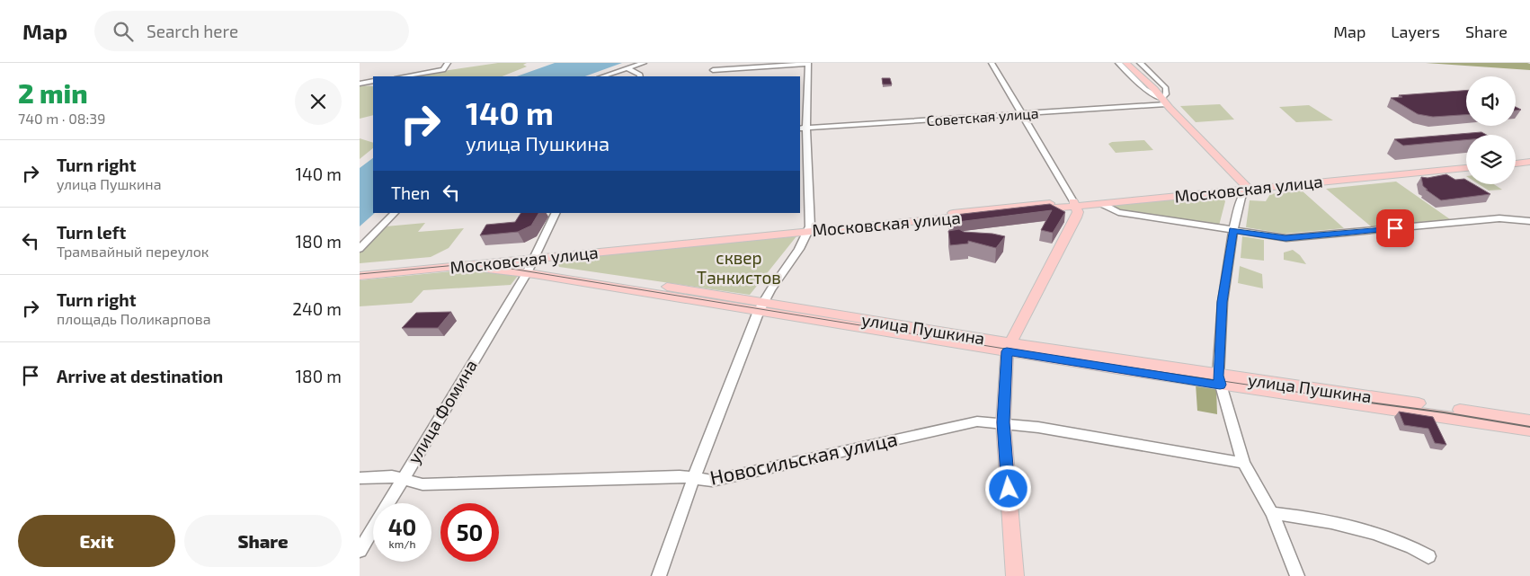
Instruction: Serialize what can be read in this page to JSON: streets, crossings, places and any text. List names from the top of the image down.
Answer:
{
  "streets": {
    "main road": ["Московская улица", "улица Пушкина"],
    "street": ["Советская улица", "улица Фомина", "Новосильская улица"]
  },
  "crossings": [
    ["Московская улица", "улица Пушкина"],
    ["Московская улица", "улица Фомина"],
    ["улица Пушкина", "улица Фомина"],
    ["улица Фомина", "Новосильская улица"]
  ],
  "parks": ["сквер Танкистов"],
  "page": {
    "header": "Map",
    "search": "Search here",
    "nav": ["Map", "Layers", "Share"],
    "heading": ["2 min", "740 m · 08:39"],
    "turn": ["140 m", "улица Пушкина"],
    "list": [
      {
        "name": "Turn right",
        "note": "улица Пушкина",
        "value": "140 m"
      },
      {
        "name": "Turn left",
        "note": "Трамвайный переулок",
        "value": "180 m"
      },
      {
        "name": "Turn right",
        "note": "площадь Поликарпова",
        "value": "240 m"
      },
      {
        "name": "Arrive at destination",
        "value": "180 m"
      }
    ],
    "then": "Then",
    "speed": "40 km/h",
    "limit": "50",
    "buttons": ["Exit", "Share"]
  }
}
